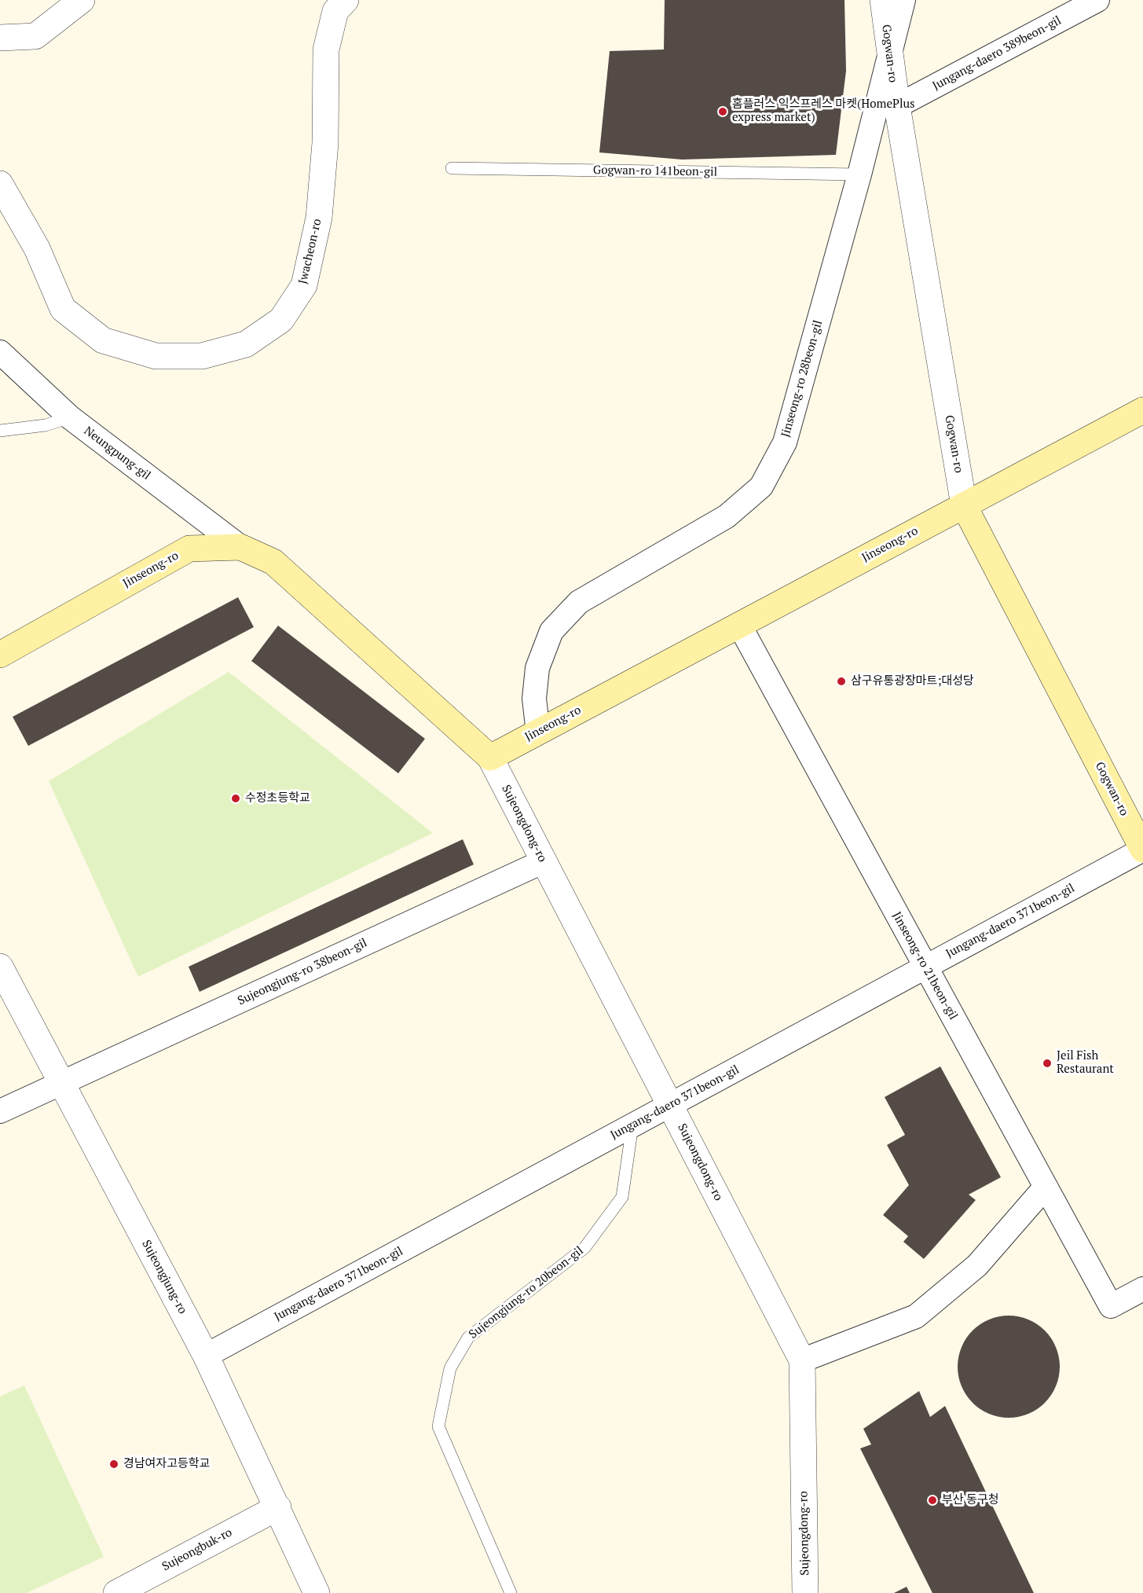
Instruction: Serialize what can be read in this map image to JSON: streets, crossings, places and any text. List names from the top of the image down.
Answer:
{
  "streets": {
    "main road": ["Gogwan-ro", "Jinseong-ro"],
    "street": [
      "Jungang-daero 389beon-gil",
      "Jwacheon-ro",
      "Jinseong-ro 28beon-gil",
      "Neungpung-gil",
      "Sujeongdong-ro",
      "Jungang-daero 371beon-gil",
      "Jinseong-ro 21beon-gil",
      "Sujeongjung-ro 38beon-gil",
      "Sujeongjung-ro",
      "Sujeongbuk-ro"
    ],
    "lane": ["Gogwan-ro 141beon-gil", "Sujeongjung-ro 20beon-gil"]
  },
  "crossings": [
    ["Gogwan-ro", "Jungang-daero 389beon-gil"],
    ["Gogwan-ro", "Jinseong-ro 28beon-gil"],
    ["Gogwan-ro", "Jinseong-ro"],
    ["Gogwan-ro", "Jungang-daero 371beon-gil"],
    ["Gogwan-ro 141beon-gil", "Jinseong-ro 28beon-gil"],
    ["Jinseong-ro 28beon-gil", "Jinseong-ro"],
    ["Neungpung-gil", "Jinseong-ro"],
    ["Jinseong-ro", "Sujeongdong-ro"],
    ["Jinseong-ro", "Jinseong-ro 21beon-gil"],
    ["Sujeongdong-ro", "Jungang-daero 371beon-gil"],
    ["Sujeongdong-ro", "Sujeongjung-ro 38beon-gil"],
    ["Jungang-daero 371beon-gil", "Jinseong-ro 21beon-gil"],
    ["Jungang-daero 371beon-gil", "Sujeongjung-ro"],
    ["Jungang-daero 371beon-gil", "Sujeongjung-ro 20beon-gil"],
    ["Sujeongjung-ro 38beon-gil", "Sujeongjung-ro"],
    ["Sujeongjung-ro", "Sujeongbuk-ro"]
  ],
  "places": [
    "홈플러스 익스프레스 마켓(HomePlus express market)",
    "삼구유통광장마트;대성당",
    "수정초등학교",
    "Jeil Fish Restaurant",
    "경남여자고등학교",
    "부산 동구청"
  ]
}
